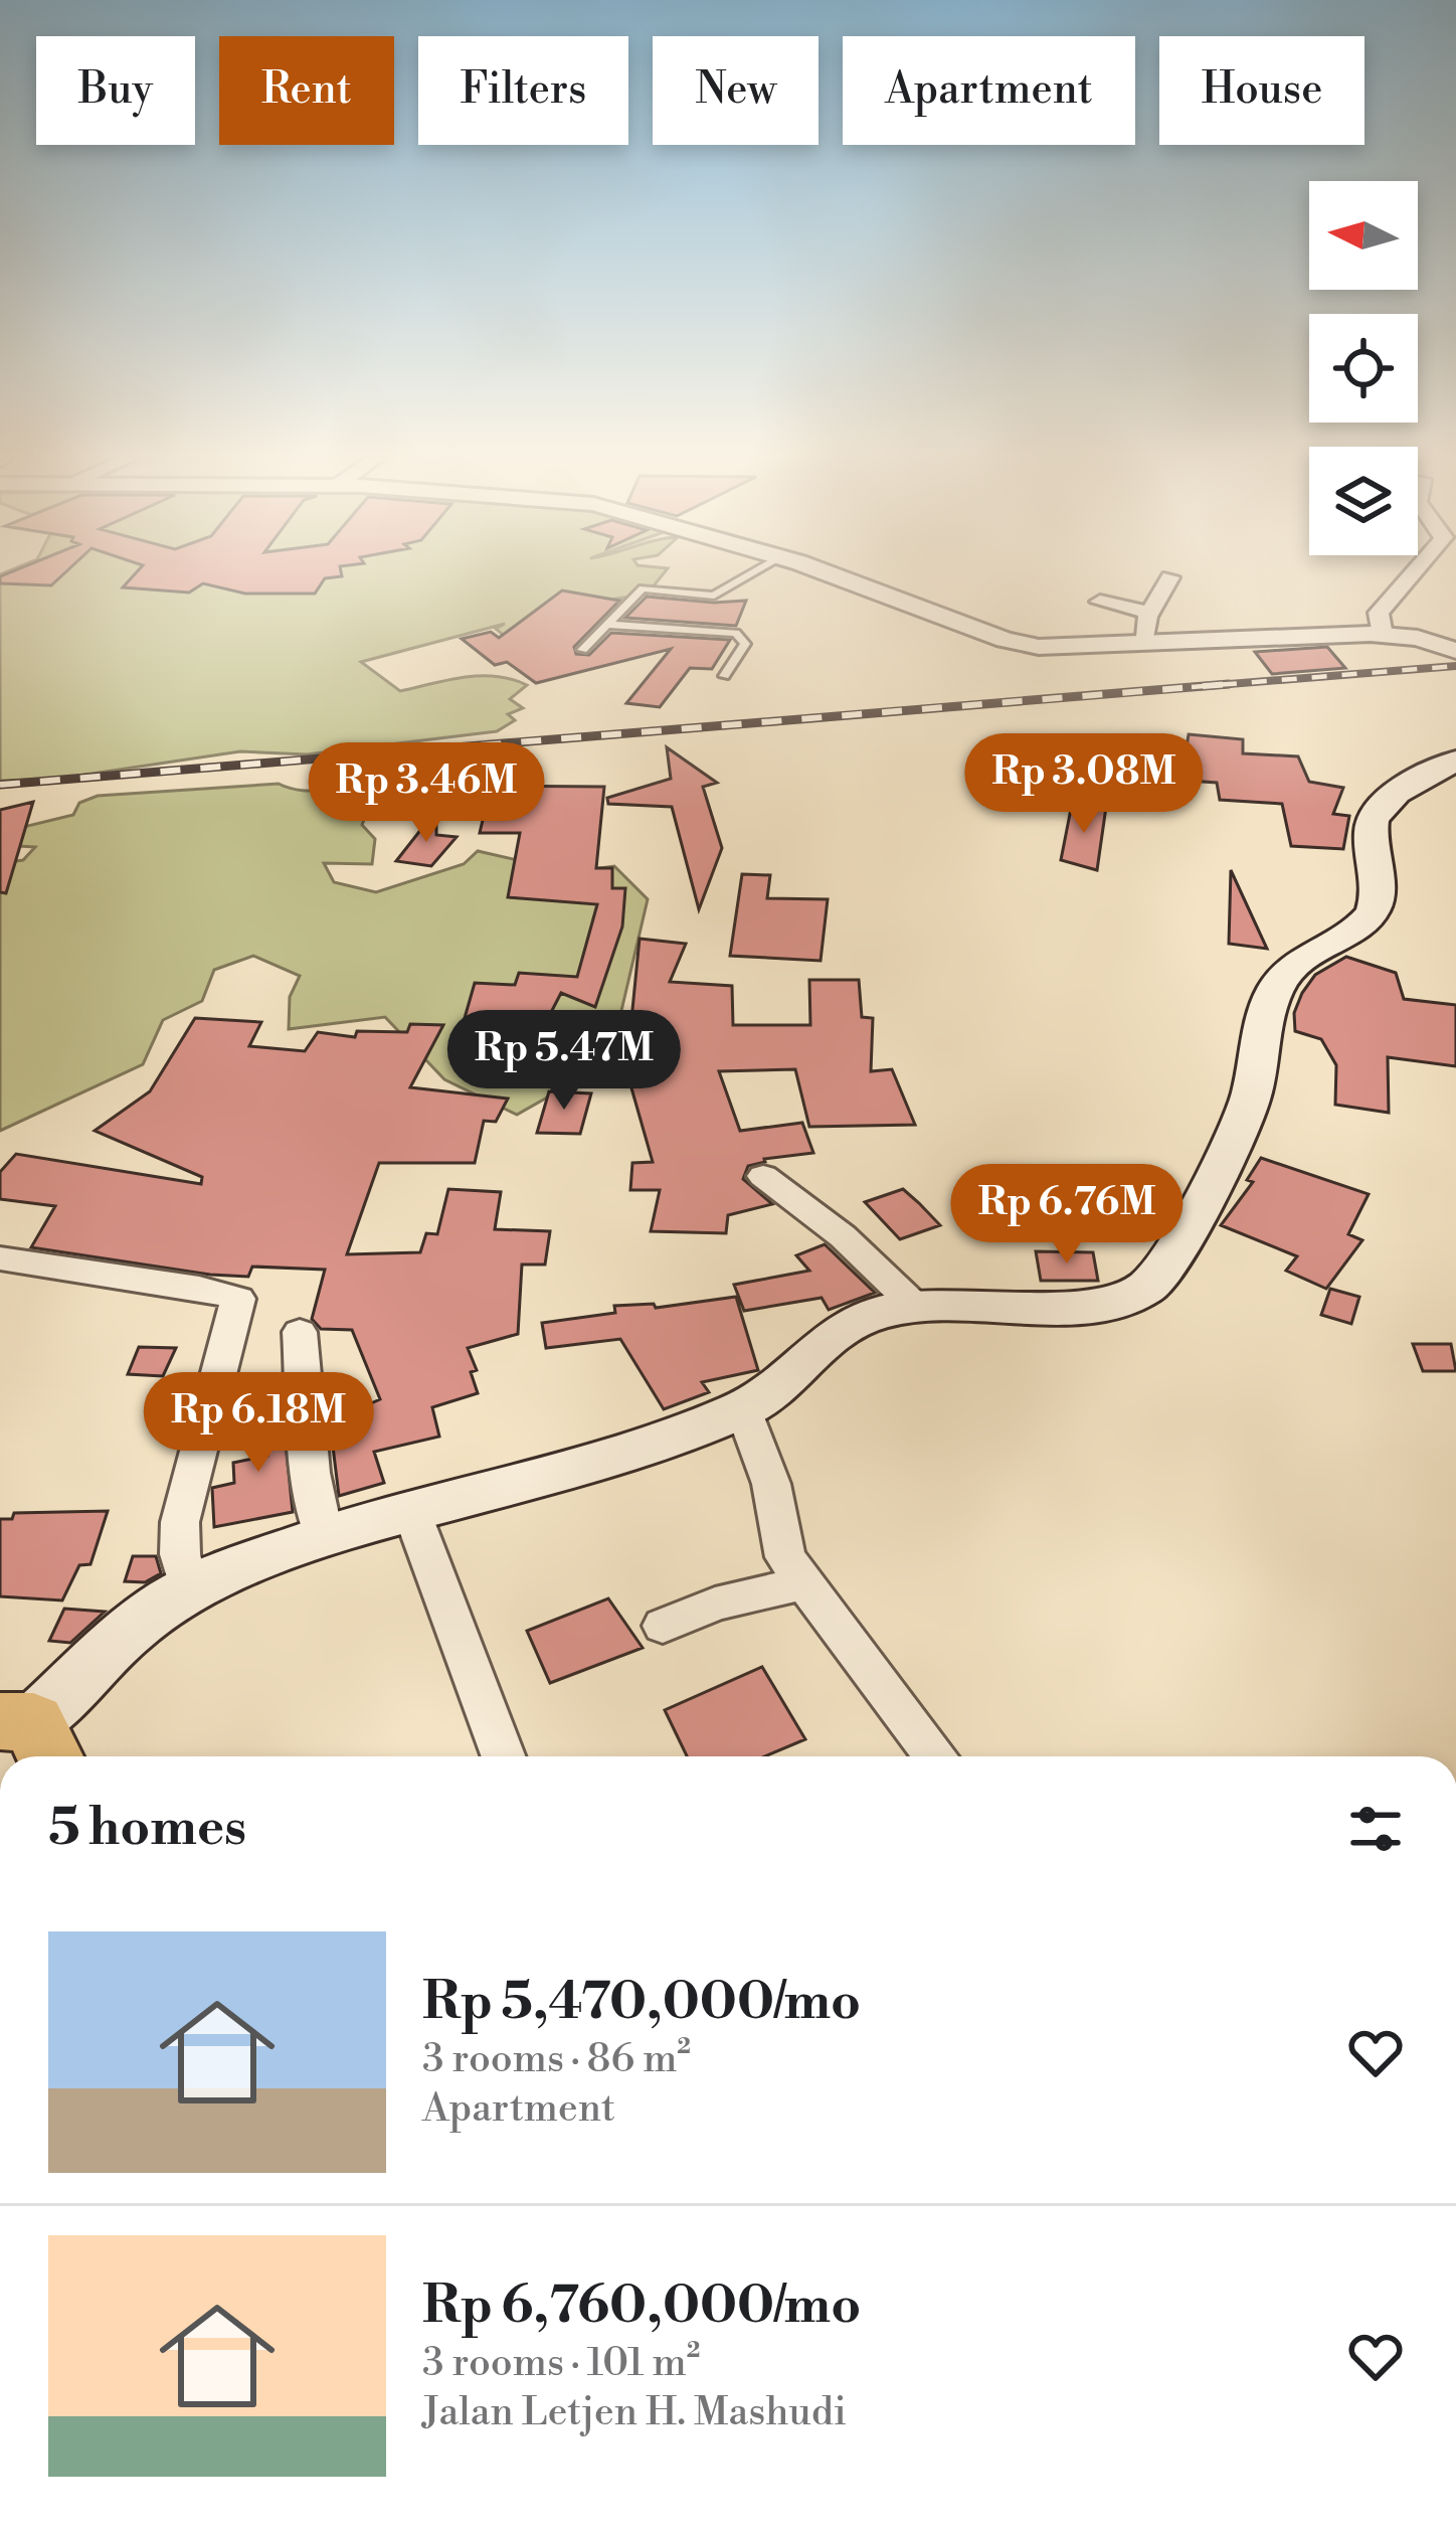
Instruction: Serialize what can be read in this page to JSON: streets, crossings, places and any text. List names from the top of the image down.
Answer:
{
  "north": "left",
  "page": {
    "chip": [
      "Buy",
      "Rent",
      "Filters",
      "New",
      "Apartment",
      "House"
    ],
    "price": [
      "Rp 3.08M",
      "Rp 3.46M",
      "Rp 5.47M",
      "Rp 6.76M",
      "Rp 6.18M"
    ],
    "heading": "5 homes",
    "list": [
      {
        "name": "Rp 5,470,000/mo",
        "note": "3 rooms · 86 m² · Apartment"
      },
      {
        "name": "Rp 6,760,000/mo",
        "note": "3 rooms · 101 m² · Jalan Letjen H. Mashudi"
      }
    ]
  }
}
